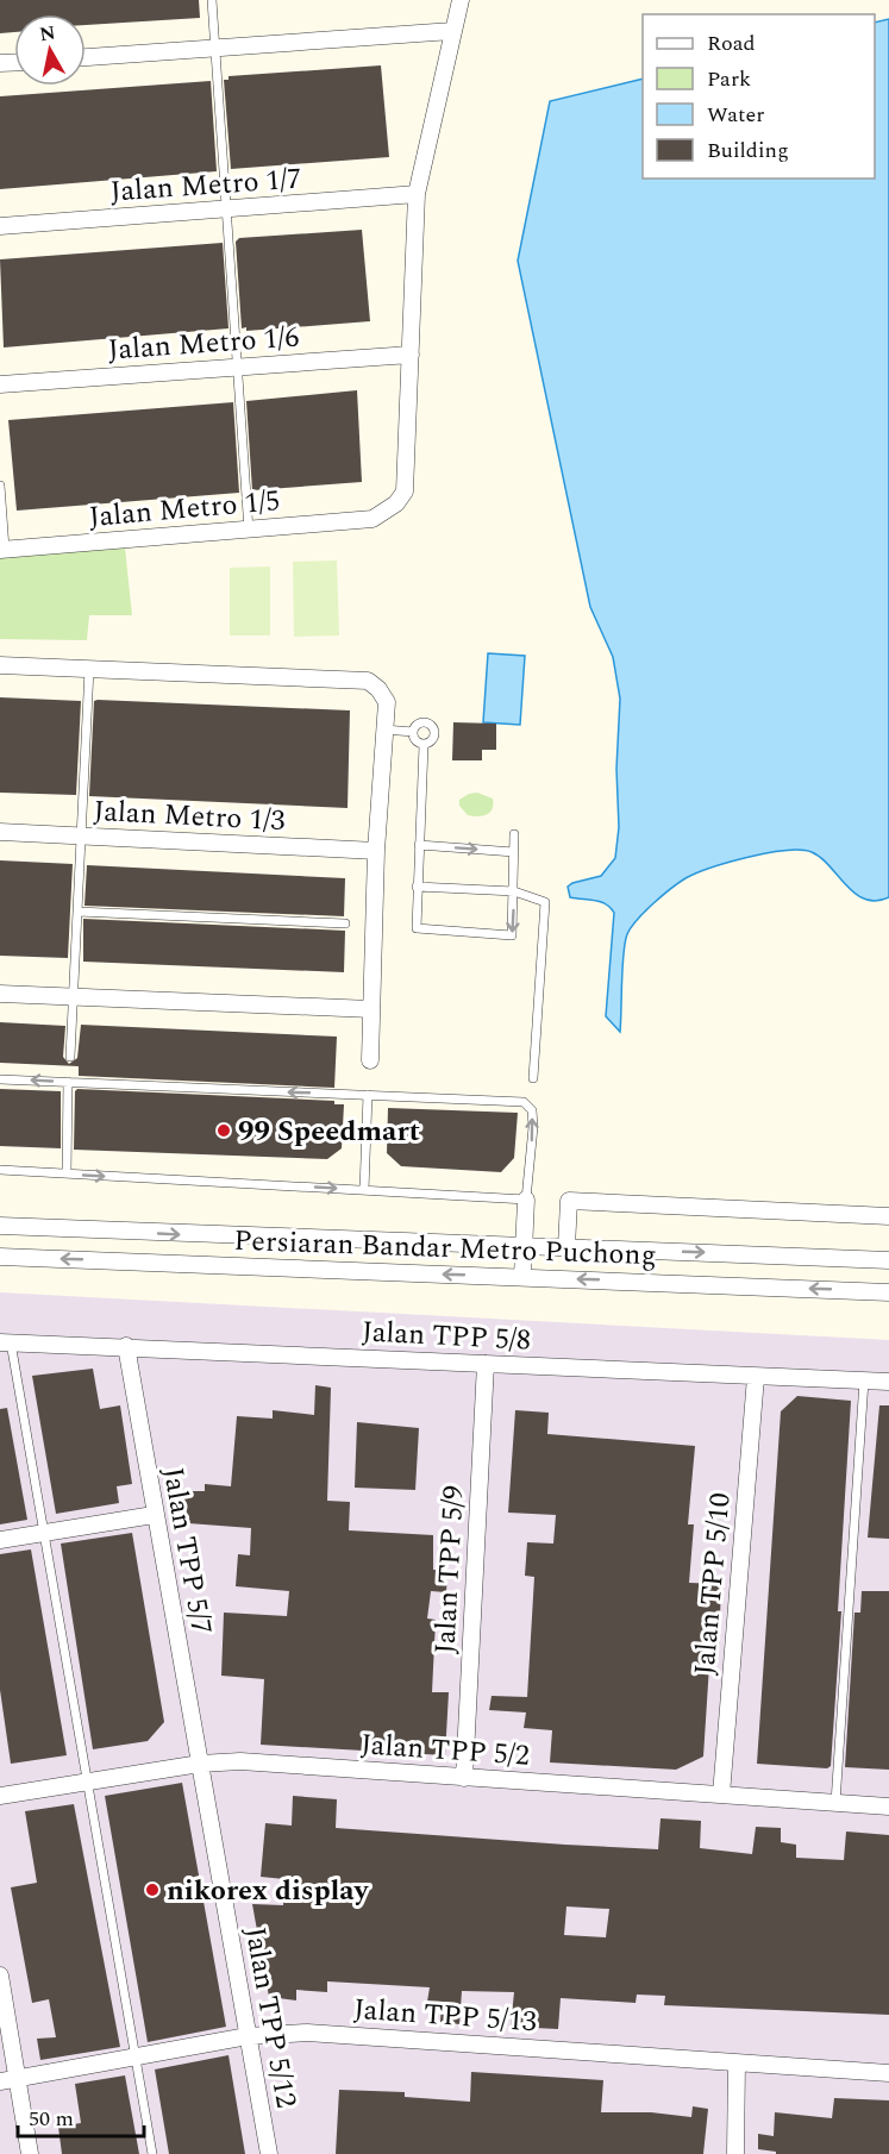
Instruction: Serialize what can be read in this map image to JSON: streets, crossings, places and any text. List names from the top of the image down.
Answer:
{
  "streets": {
    "street": [
      "Jalan Metro 1/7",
      "Jalan Metro 1/6",
      "Jalan Metro 1/5",
      "Jalan Metro 1/3",
      "Persiaran Bandar Metro Puchong",
      "Jalan TPP 5/8",
      "Jalan TPP 5/7",
      "Jalan TPP 5/9",
      "Jalan TPP 5/10",
      "Jalan TPP 5/2",
      "Jalan TPP 5/13",
      "Jalan TPP 5/12"
    ]
  },
  "crossings": [
    ["Jalan Metro 1/6", "Jalan Metro 1/5"],
    ["Jalan TPP 5/8", "Jalan TPP 5/7"],
    ["Jalan TPP 5/8", "Jalan TPP 5/9"],
    ["Jalan TPP 5/8", "Jalan TPP 5/10"],
    ["Jalan TPP 5/7", "Jalan TPP 5/2"],
    ["Jalan TPP 5/7", "Jalan TPP 5/12"],
    ["Jalan TPP 5/9", "Jalan TPP 5/2"],
    ["Jalan TPP 5/10", "Jalan TPP 5/2"],
    ["Jalan TPP 5/2", "Jalan TPP 5/12"],
    ["Jalan TPP 5/13", "Jalan TPP 5/12"]
  ],
  "places": ["99 Speedmart", "nikorex display"],
  "legend": [
    "Road",
    "Park",
    "Water",
    "Building"
  ],
  "scale_bar": "50 m",
  "north": "top"
}
